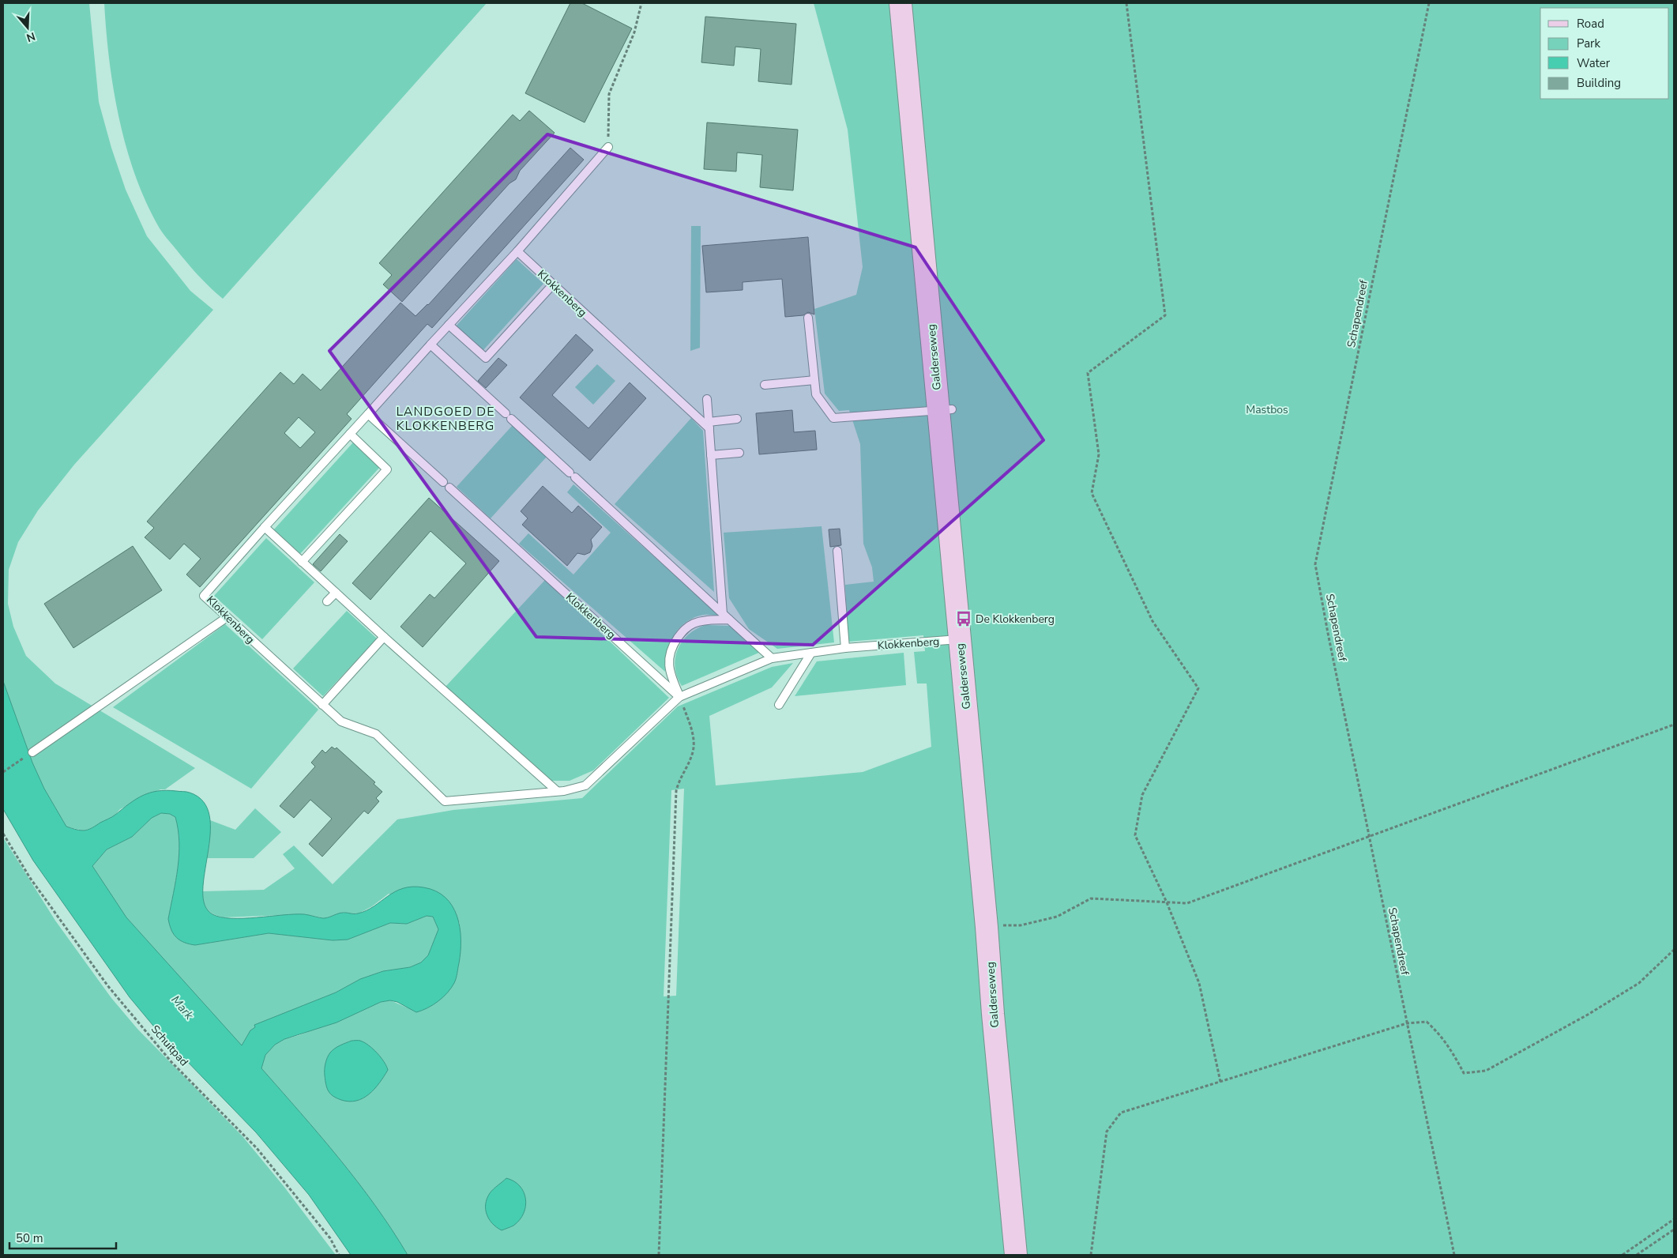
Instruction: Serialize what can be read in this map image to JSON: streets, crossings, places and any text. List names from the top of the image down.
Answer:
{
  "streets": {
    "street": ["Galderseweg"],
    "lane": ["Klokkenberg"],
    "path": ["Schapendreef", "Schuitpad"]
  },
  "crossings": [
    ["Klokkenberg", "Galderseweg"]
  ],
  "districts": ["LANDGOED DE KLOKKENBERG"],
  "water": ["Mark"],
  "parks": ["Mastbos"],
  "places": {
    "bus stop": ["De Klokkenberg"]
  },
  "legend": [
    "Road",
    "Park",
    "Water",
    "Building"
  ],
  "scale_bar": "50 m",
  "north": "bottom"
}
